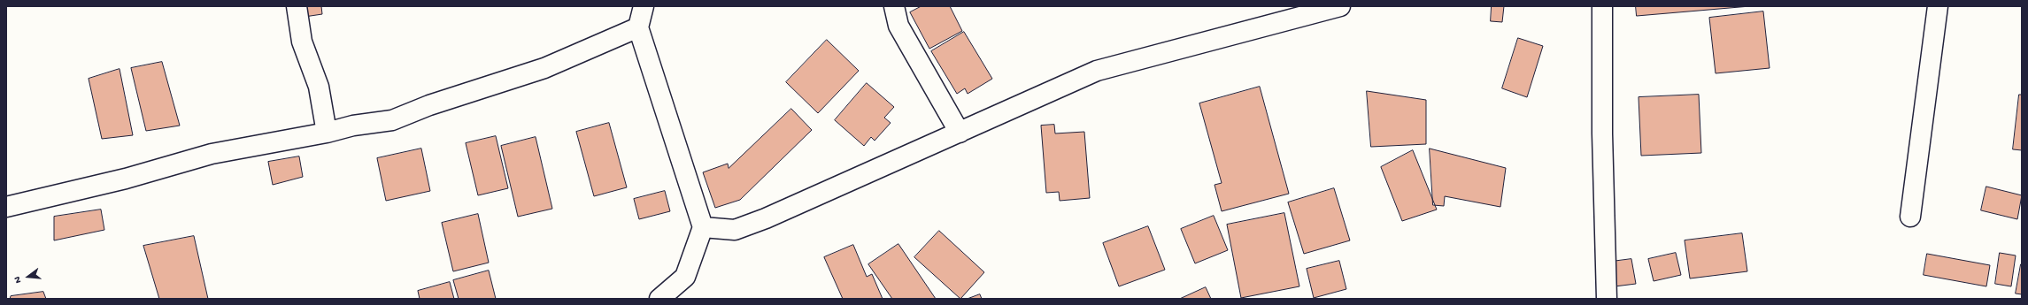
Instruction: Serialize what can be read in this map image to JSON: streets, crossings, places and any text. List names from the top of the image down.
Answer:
{
  "north": "left"
}
